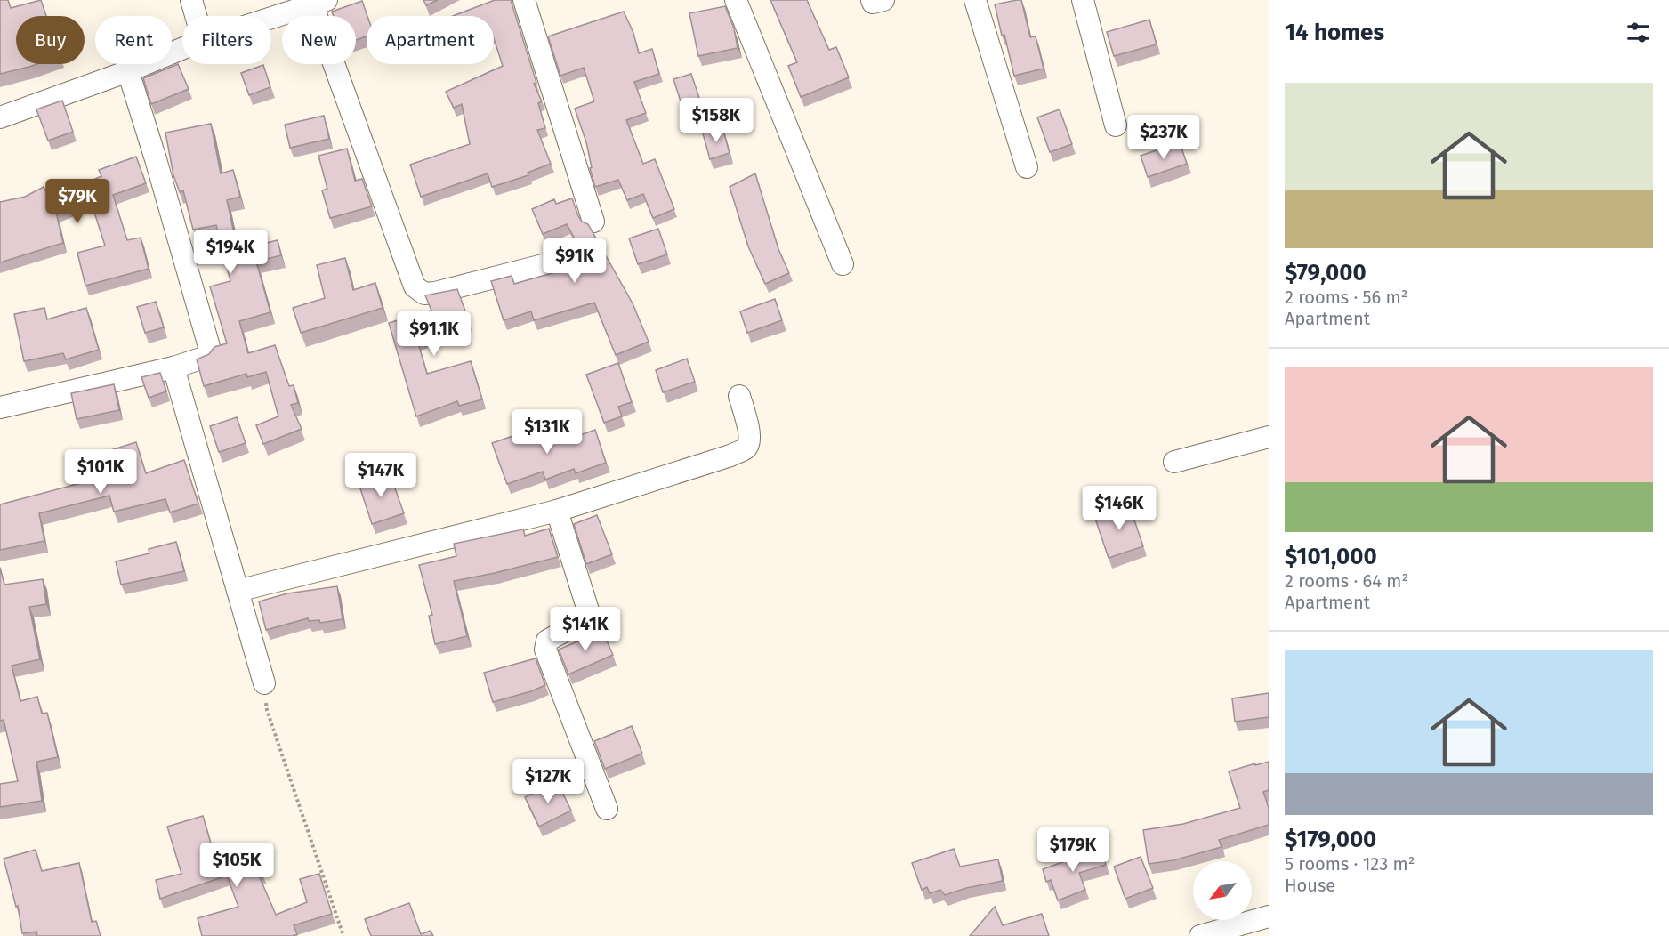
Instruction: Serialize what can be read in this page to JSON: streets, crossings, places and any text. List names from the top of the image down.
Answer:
{
  "north": "bottom left",
  "page": {
    "heading": "14 homes",
    "chip": [
      "Buy",
      "Rent",
      "Filters",
      "New",
      "Apartment"
    ],
    "list": [
      {
        "name": "$79,000",
        "note": "2 rooms · 56 m² · Apartment"
      },
      {
        "name": "$101,000",
        "note": "2 rooms · 64 m² · Apartment"
      },
      {
        "name": "$179,000",
        "note": "5 rooms · 123 m² · House"
      }
    ],
    "price": [
      "$158K",
      "$237K",
      "$79K",
      "$194K",
      "$91K",
      "$91.1K",
      "$131K",
      "$101K",
      "$147K",
      "$146K",
      "$141K",
      "$127K",
      "$179K",
      "$105K"
    ]
  }
}
